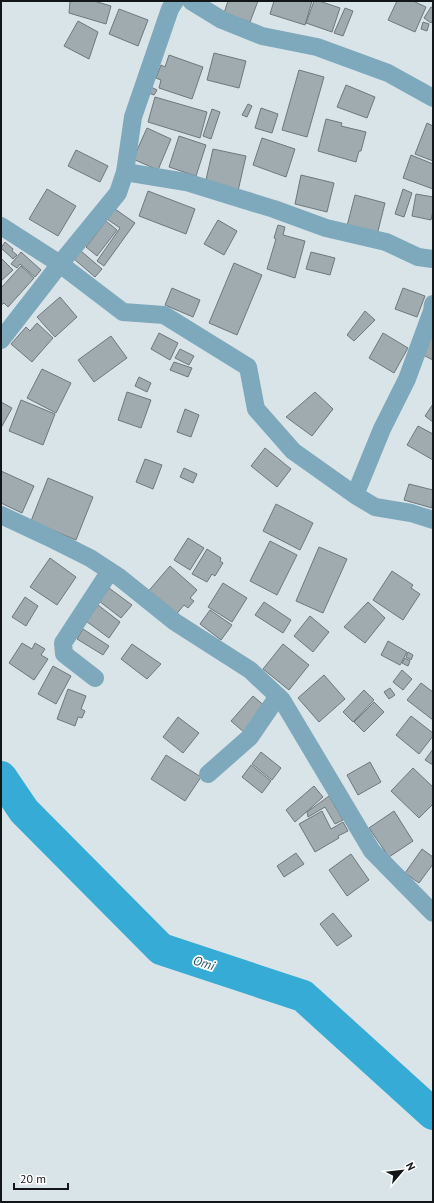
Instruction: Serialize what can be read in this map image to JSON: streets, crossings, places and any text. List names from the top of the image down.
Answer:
{
  "water": ["Omi"],
  "scale_bar": "20 m",
  "north": "top right"
}
